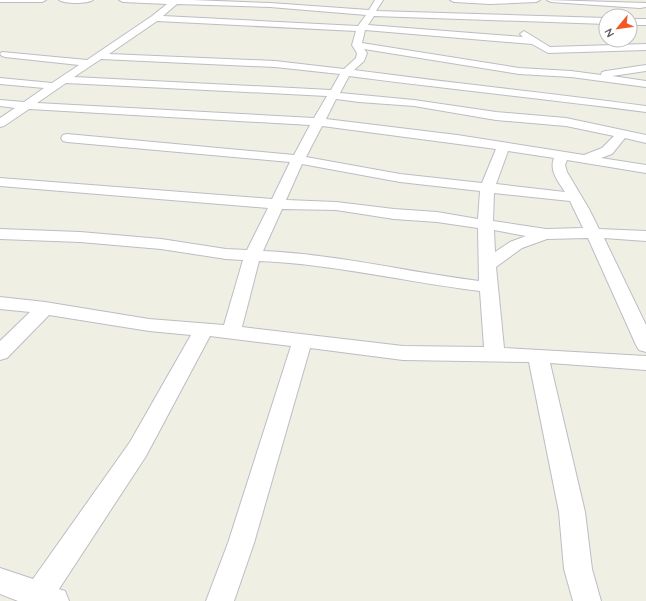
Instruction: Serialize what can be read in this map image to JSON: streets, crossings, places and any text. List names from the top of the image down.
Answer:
{
  "north": "bottom left"
}
